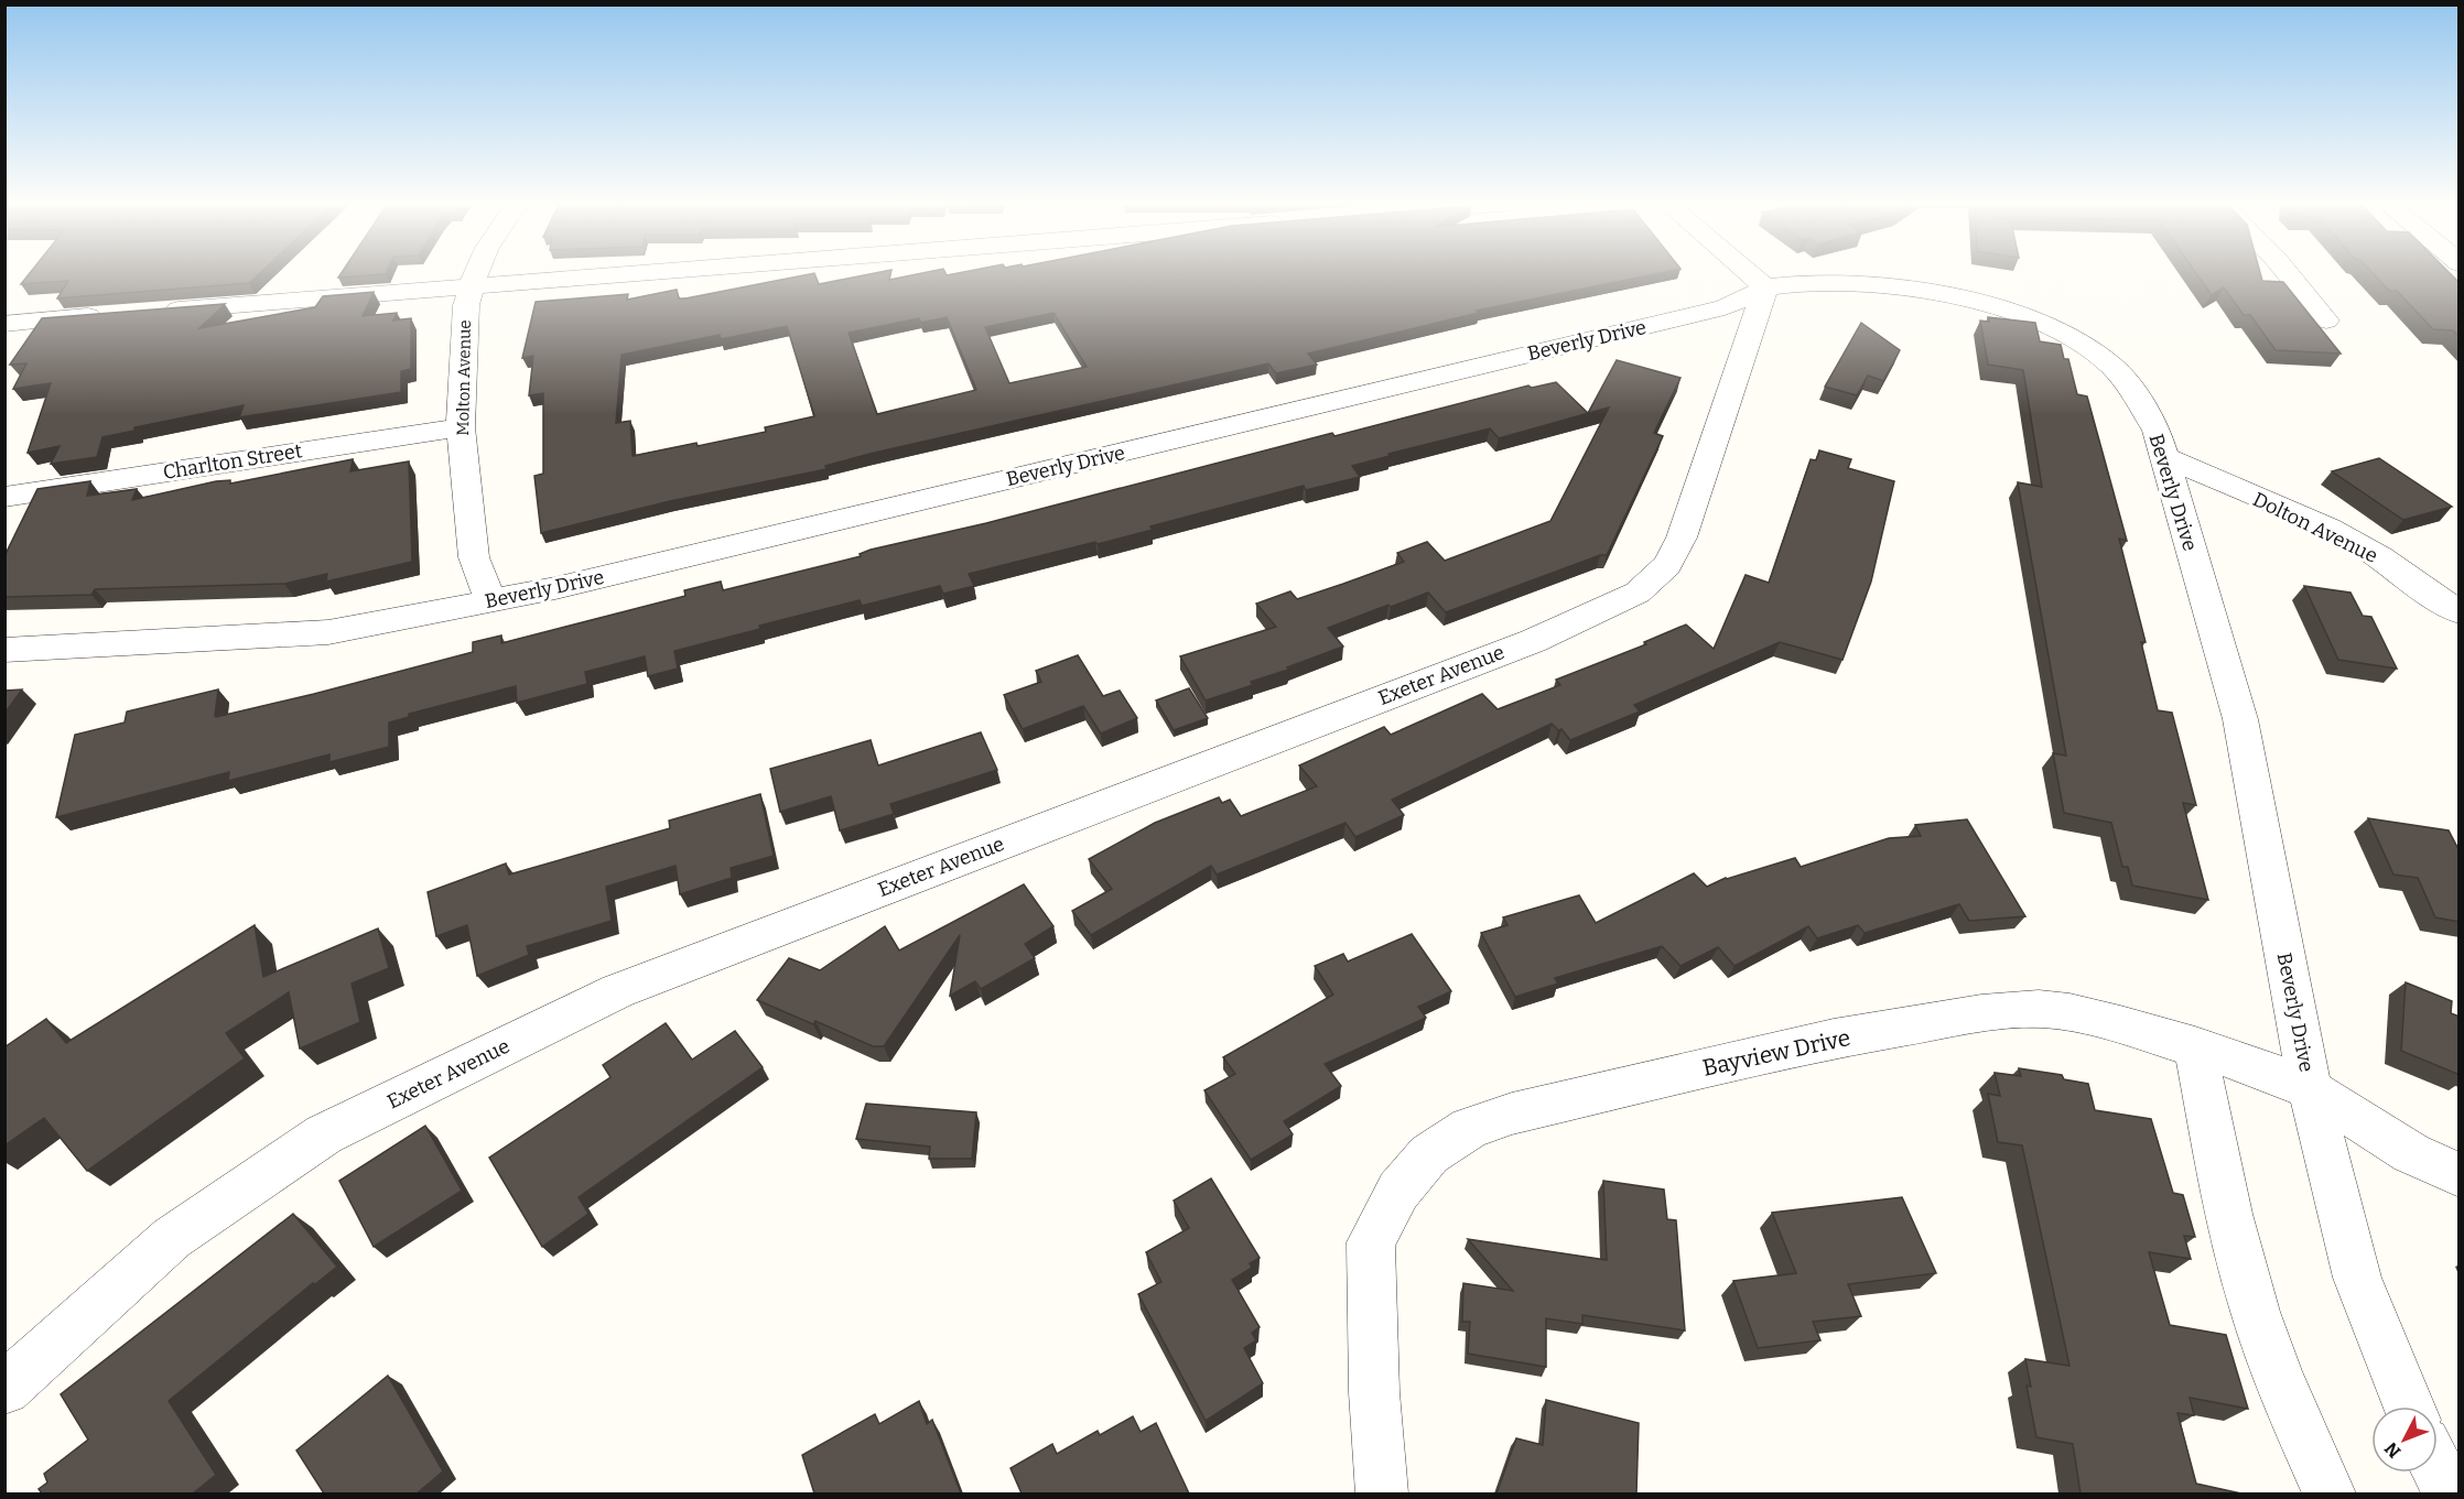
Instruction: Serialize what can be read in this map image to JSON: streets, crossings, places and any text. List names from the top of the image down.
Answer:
{
  "streets": {
    "street": [
      "Beverly Drive",
      "Molton Avenue",
      "Charlton Street",
      "Dolton Avenue",
      "Exeter Avenue",
      "Bayview Drive"
    ]
  },
  "crossings": [
    ["Beverly Drive", "Molton Avenue"],
    ["Beverly Drive", "Dolton Avenue"],
    ["Beverly Drive", "Exeter Avenue"],
    ["Beverly Drive", "Bayview Drive"],
    ["Molton Avenue", "Charlton Street"]
  ],
  "north": "bottom left"
}
